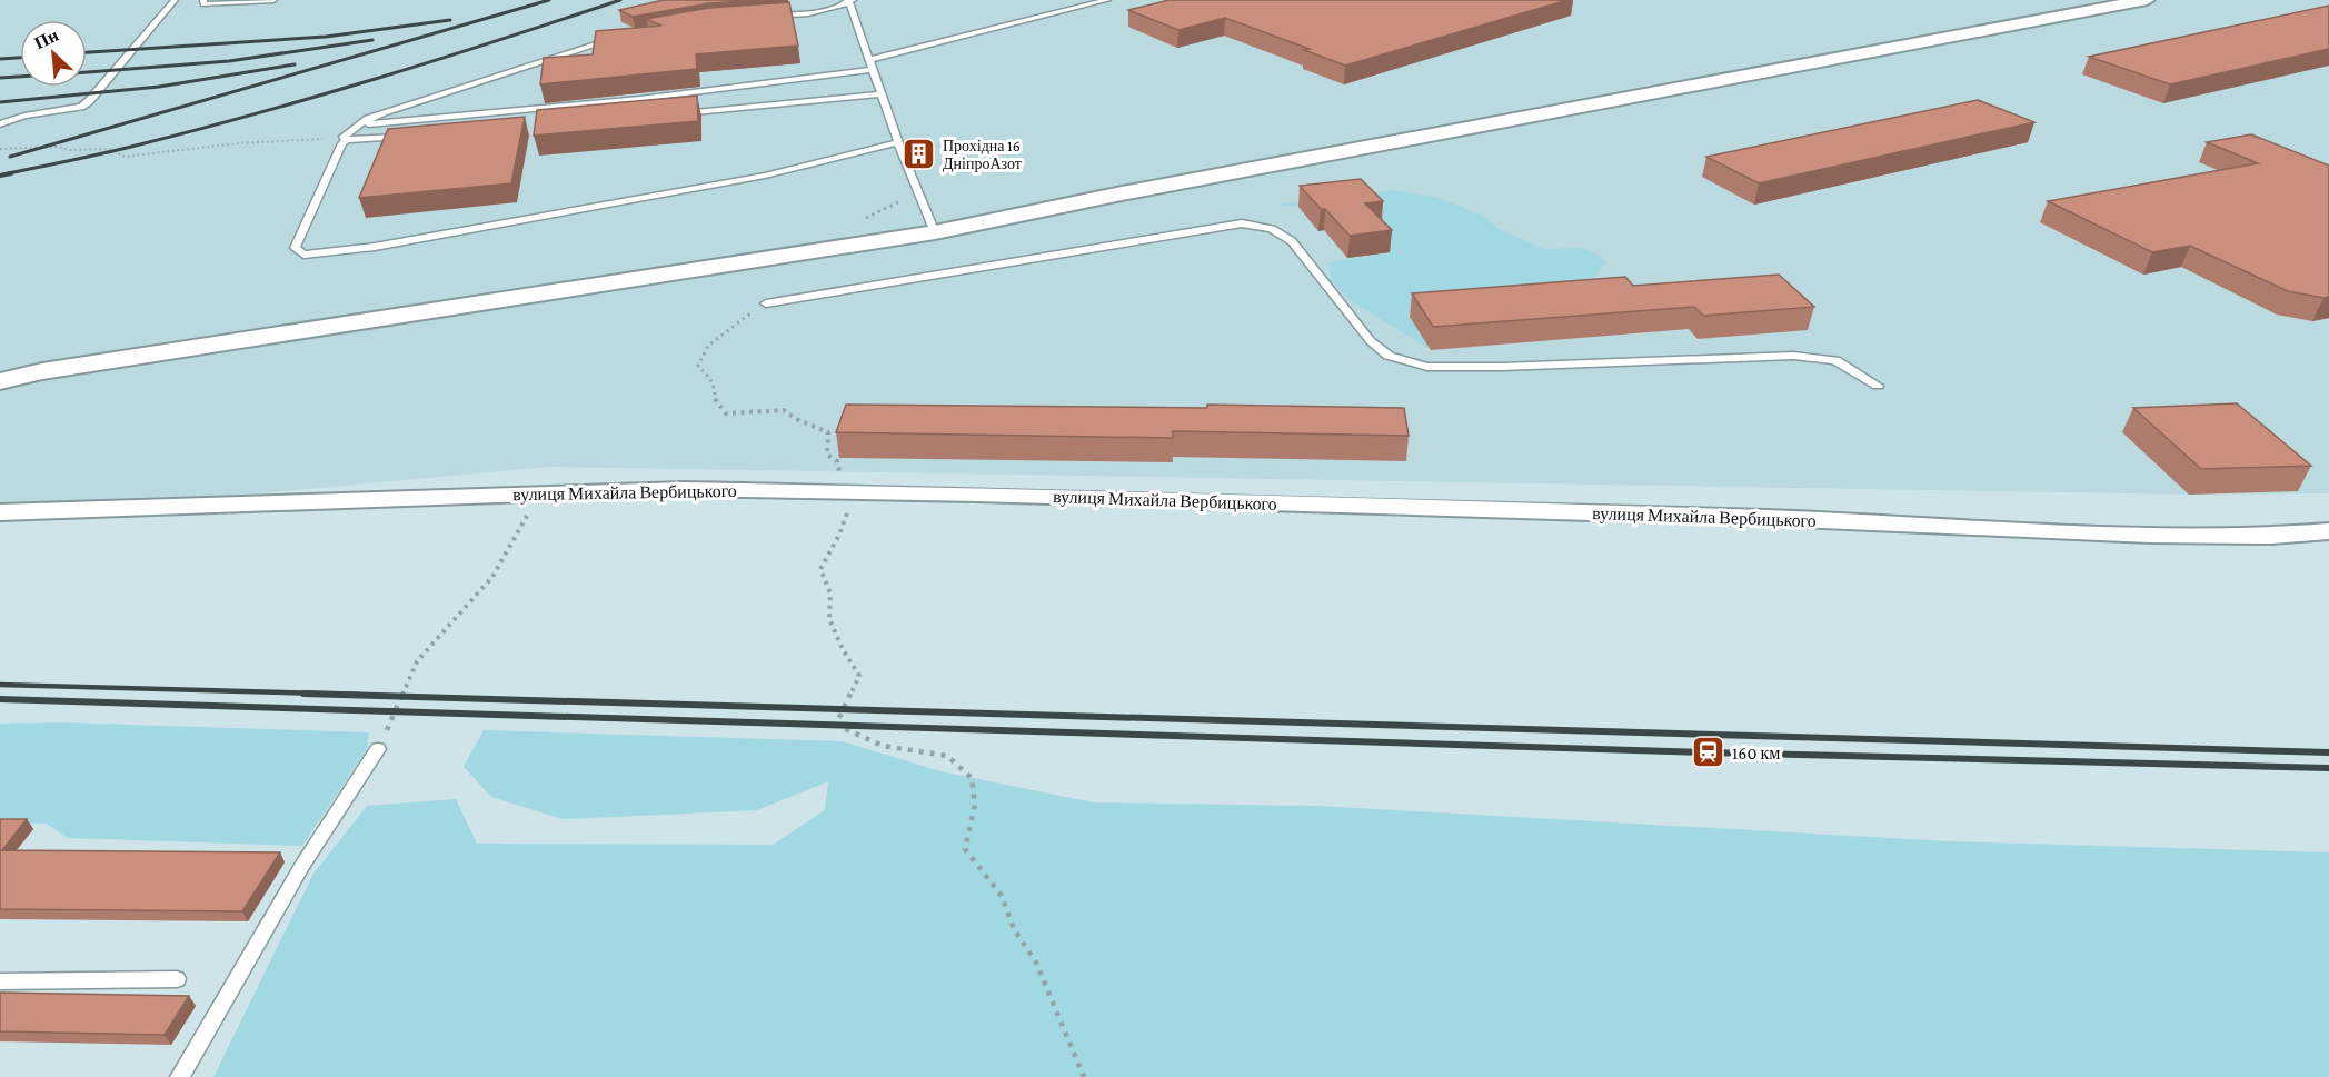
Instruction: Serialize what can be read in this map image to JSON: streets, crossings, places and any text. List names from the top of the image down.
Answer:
{
  "streets": {
    "street": ["вулиця Михайла Вербицького"]
  },
  "places": {
    "building": ["Прохідна 16 ДніпроАзот"],
    "station": ["160 км"]
  },
  "north": "top left"
}
